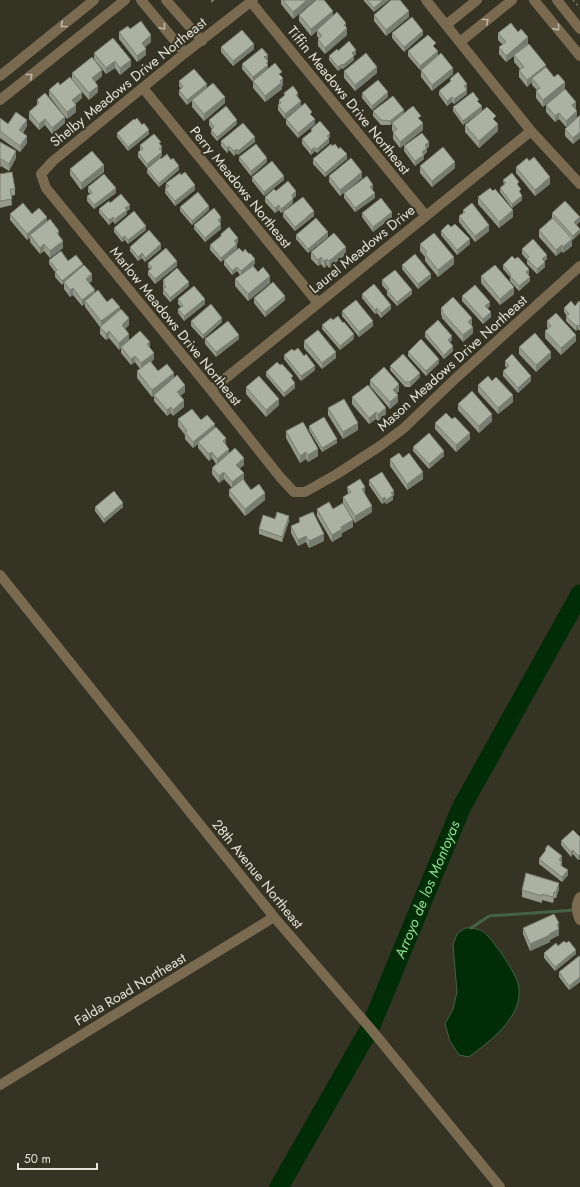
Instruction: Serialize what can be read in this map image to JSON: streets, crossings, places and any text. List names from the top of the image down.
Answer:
{
  "streets": {
    "street": [
      "Shelby Meadows Drive Northeast",
      "Tiffin Meadows Drive Northeast",
      "Perry Meadows Northeast",
      "Laurel Meadows Drive",
      "Marlow Meadows Drive Northeast",
      "Mason Meadows Drive Northeast",
      "28th Avenue Northeast",
      "Falda Road Northeast"
    ]
  },
  "crossings": [
    ["Shelby Meadows Drive Northeast", "Tiffin Meadows Drive Northeast"],
    ["Shelby Meadows Drive Northeast", "Perry Meadows Northeast"],
    ["Shelby Meadows Drive Northeast", "Marlow Meadows Drive Northeast"],
    ["Tiffin Meadows Drive Northeast", "Laurel Meadows Drive"],
    ["Perry Meadows Northeast", "Laurel Meadows Drive"],
    ["Laurel Meadows Drive", "Marlow Meadows Drive Northeast"],
    ["Marlow Meadows Drive Northeast", "Mason Meadows Drive Northeast"],
    ["28th Avenue Northeast", "Falda Road Northeast"]
  ],
  "water": ["Arroyo de los Montoyas"],
  "scale_bar": "50 m"
}
